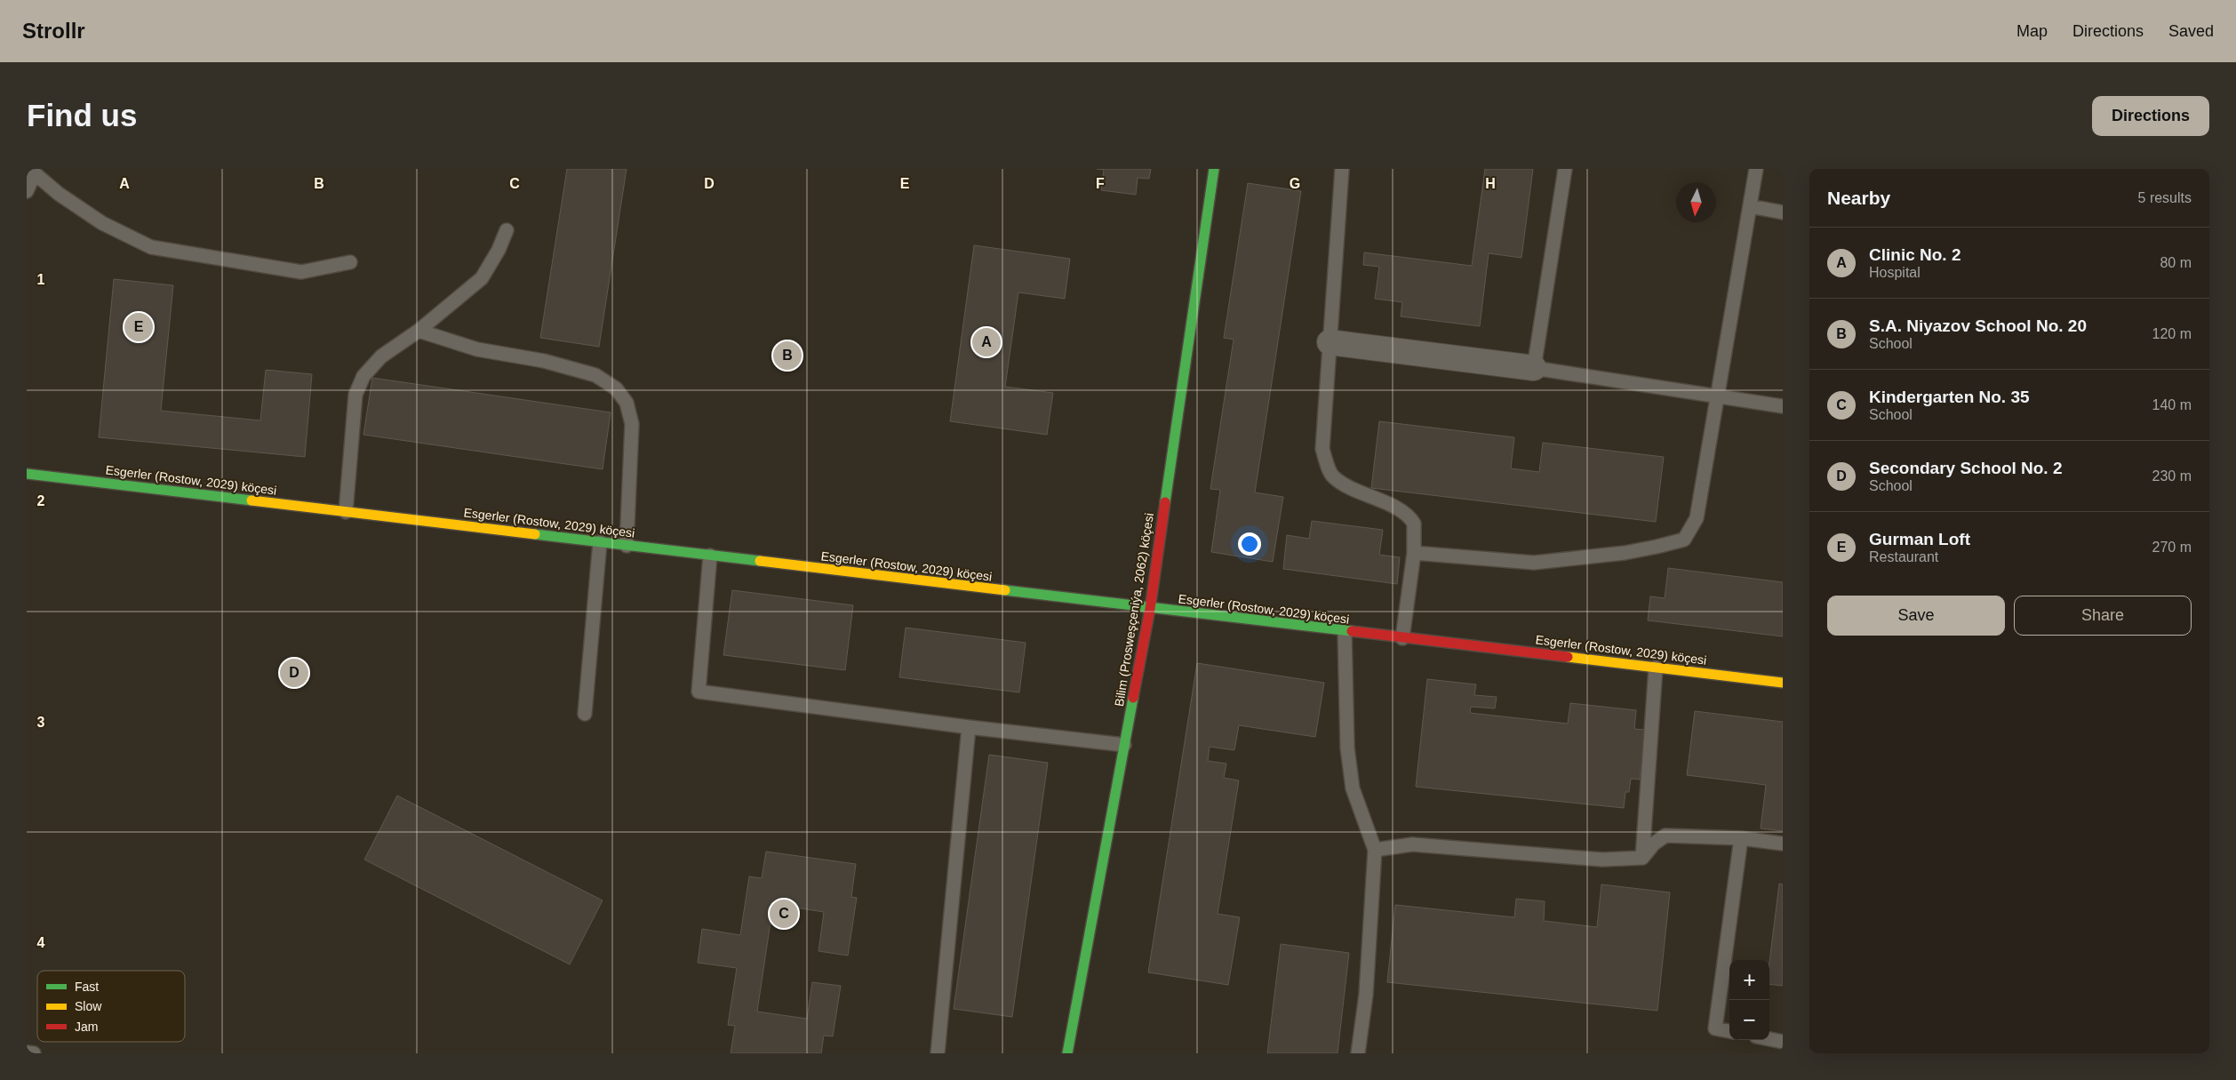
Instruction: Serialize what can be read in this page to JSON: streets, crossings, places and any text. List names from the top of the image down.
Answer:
{
  "streets": {
    "street": ["Esgerler (Rostow, 2029) köçesi", "Bilim (Prosweşçeniýa, 2062) köçesi"]
  },
  "crossings": [
    ["Esgerler (Rostow, 2029) köçesi", "Bilim (Prosweşçeniýa, 2062) köçesi"]
  ],
  "legend": ["Fast", "Slow", "Jam"],
  "north": "bottom",
  "page": {
    "header": "Strollr",
    "nav": ["Map", "Directions", "Saved"],
    "buttons": [
      "Directions",
      ["Save", "Share"]
    ],
    "title": "Find us",
    "heading": ["Nearby", "5 results"],
    "list": [
      {
        "mark": "A",
        "name": "Clinic No. 2",
        "note": "Hospital",
        "value": "80 m"
      },
      {
        "mark": "B",
        "name": "S.A. Niyazov School No. 20",
        "note": "School",
        "value": "120 m"
      },
      {
        "mark": "C",
        "name": "Kindergarten No. 35",
        "note": "School",
        "value": "140 m"
      },
      {
        "mark": "D",
        "name": "Secondary School No. 2",
        "note": "School",
        "value": "230 m"
      },
      {
        "mark": "E",
        "name": "Gurman Loft",
        "note": "Restaurant",
        "value": "270 m"
      }
    ],
    "pins": [
      "E",
      "A",
      "B",
      "D",
      "C"
    ],
    "map_buttons": ["+", "−"]
  },
  "grid": {
    "columns": [
      "A",
      "B",
      "C",
      "D",
      "E",
      "F",
      "G",
      "H"
    ],
    "rows": [
      "1",
      "2",
      "3",
      "4"
    ]
  }
}
